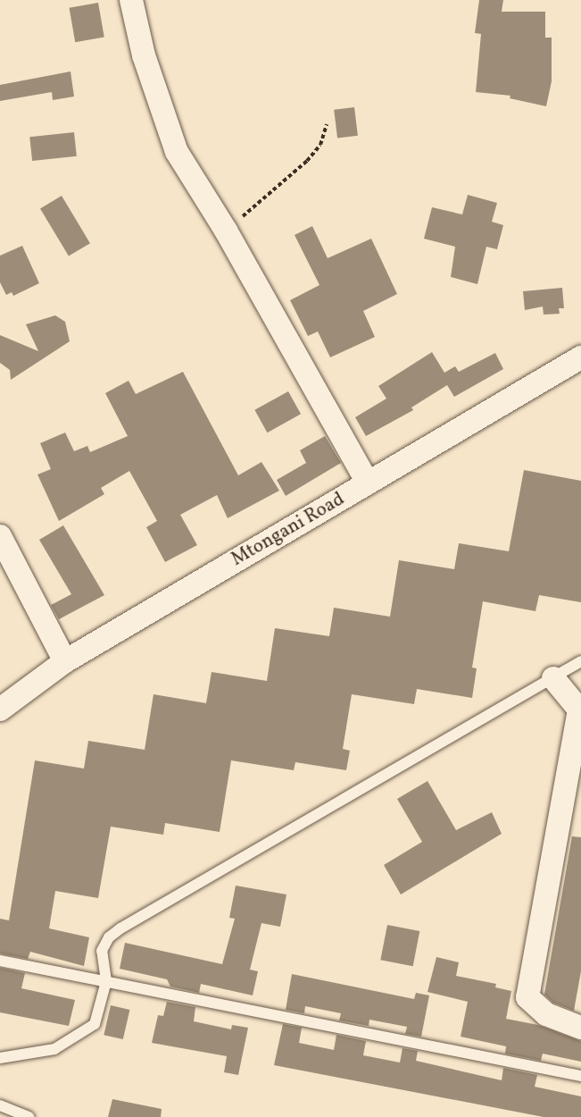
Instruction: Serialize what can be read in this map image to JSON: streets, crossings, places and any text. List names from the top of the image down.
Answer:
{
  "streets": {
    "street": ["Mtongani Road"]
  }
}
